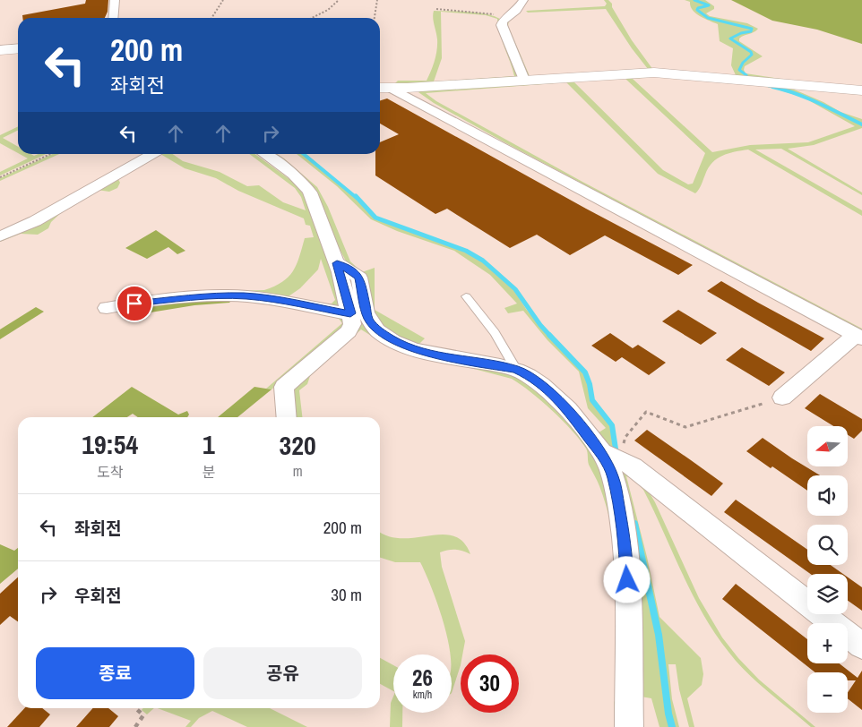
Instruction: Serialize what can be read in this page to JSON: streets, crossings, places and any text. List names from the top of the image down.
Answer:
{
  "north": "left",
  "page": {
    "turn": ["200 m", "좌회전"],
    "eta": [
      "19:54",
      "도착",
      "1",
      "분",
      "320",
      "m"
    ],
    "map_buttons": ["+", "−"],
    "list": [
      {
        "name": "좌회전",
        "value": "200 m"
      },
      {
        "name": "우회전",
        "value": "30 m"
      }
    ],
    "buttons": ["종료", "공유"],
    "speed": "26 km/h",
    "limit": "30"
  }
}
